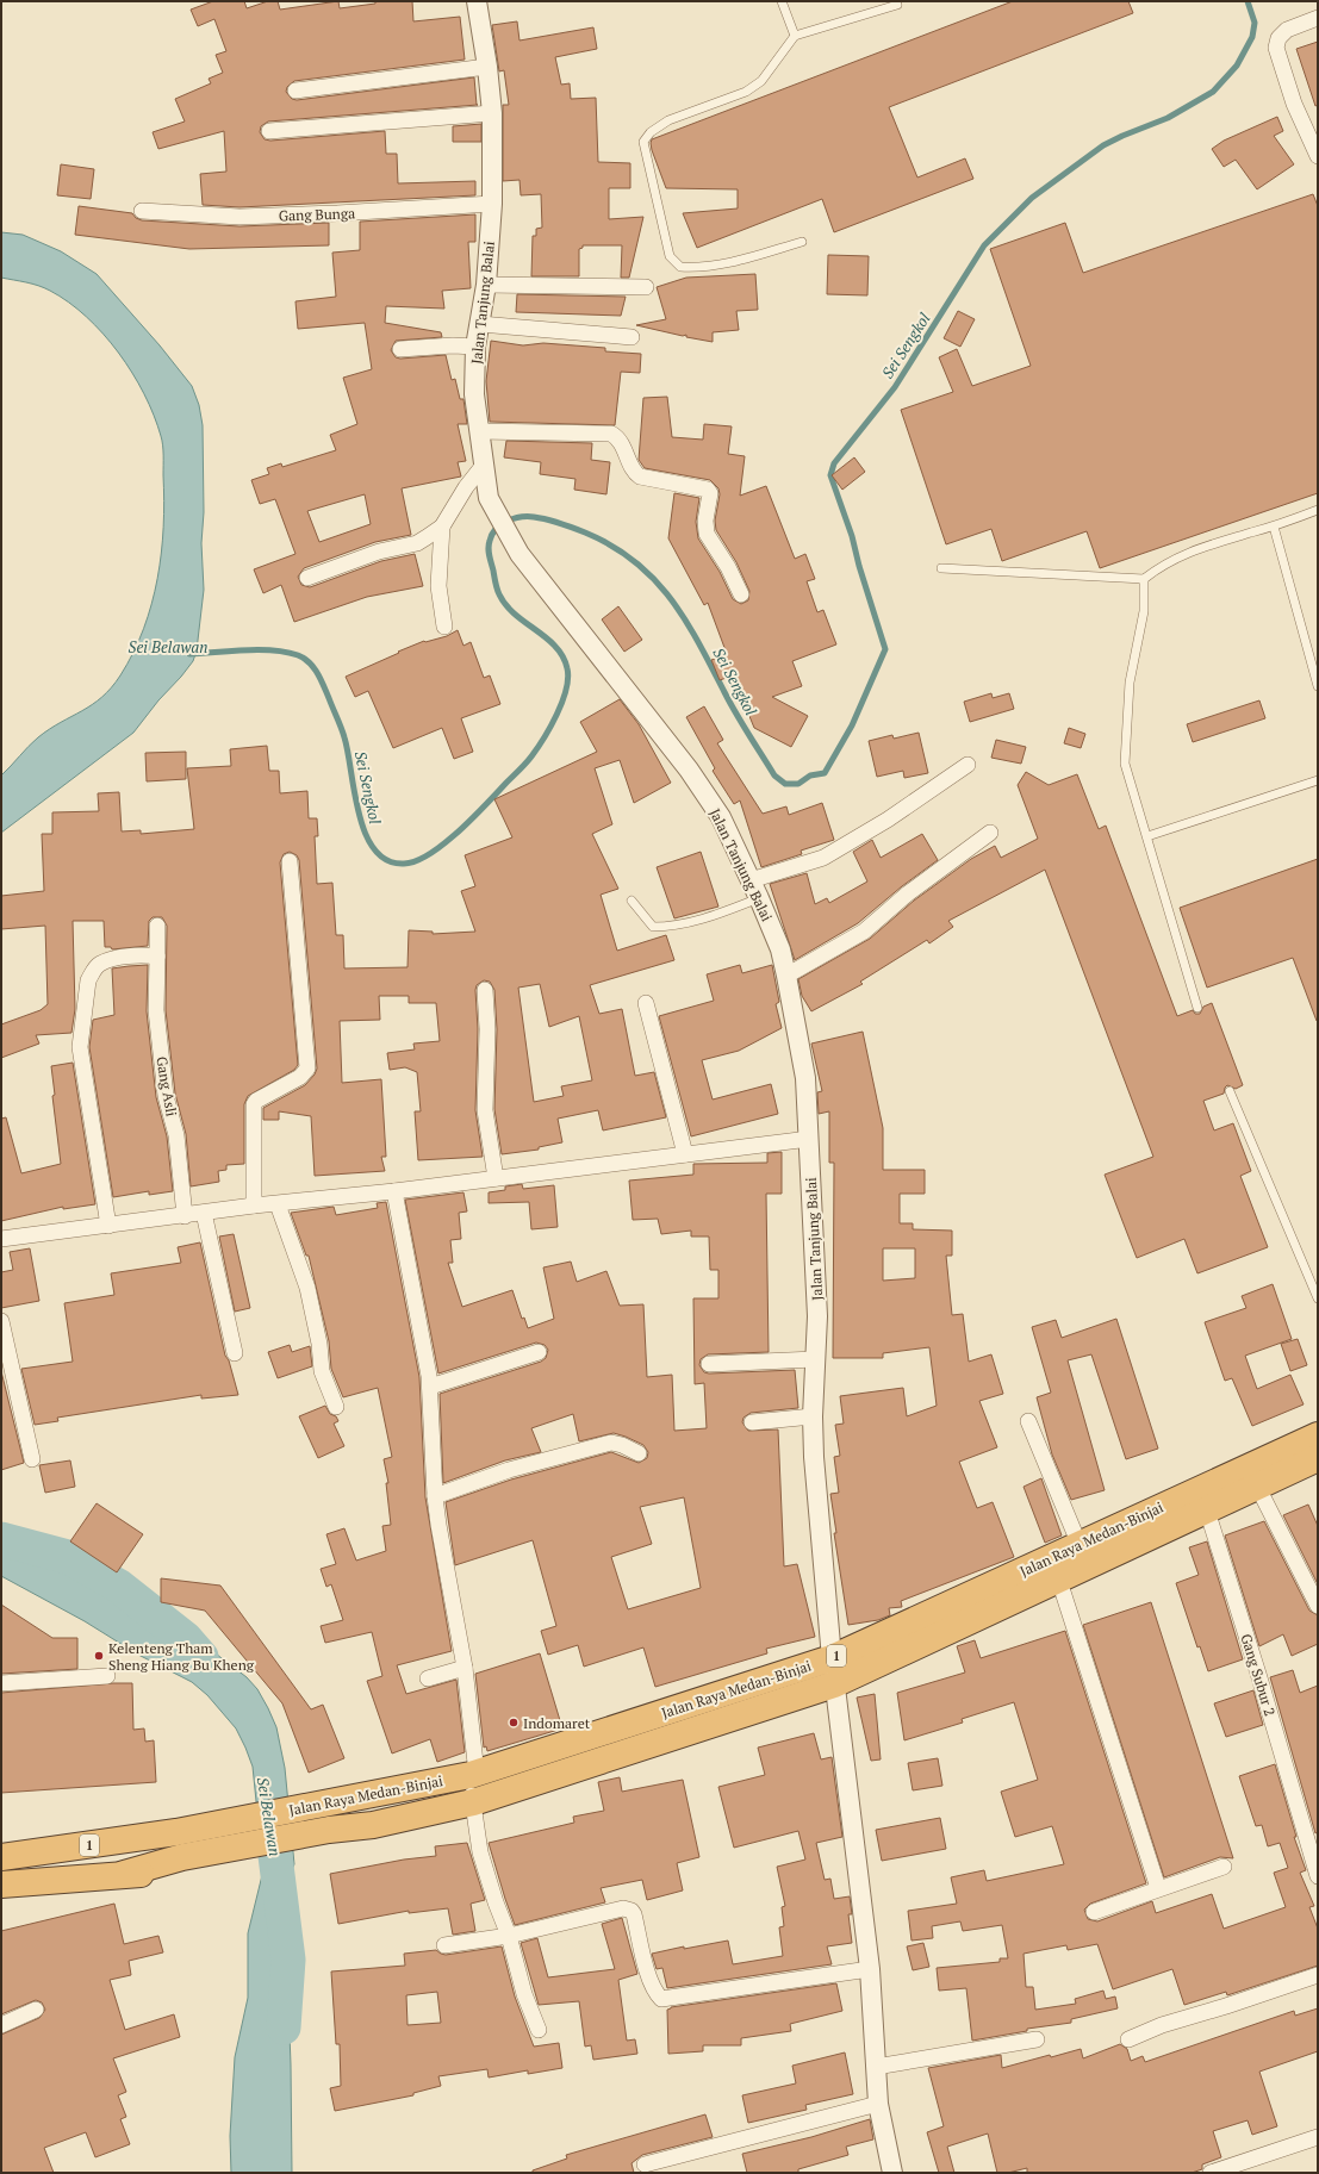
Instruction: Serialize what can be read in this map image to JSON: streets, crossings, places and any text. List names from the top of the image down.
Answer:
{
  "streets": {
    "highway": ["Jalan Raya Medan-Binjai", "1"],
    "street": [
      "Gang Bunga",
      "Jalan Tanjung Balai",
      "Gang Asli",
      "Gang Subur 2"
    ]
  },
  "crossings": [
    ["Gang Bunga", "Jalan Tanjung Balai"],
    ["Jalan Tanjung Balai", "Jalan Raya Medan-Binjai"],
    ["Jalan Raya Medan-Binjai", "Gang Subur 2"]
  ],
  "water": ["Sei Sengkol", "Sei Belawan"],
  "places": ["Kelenteng Tham Sheng Hiang Bu Kheng", "Indomaret"]
}
